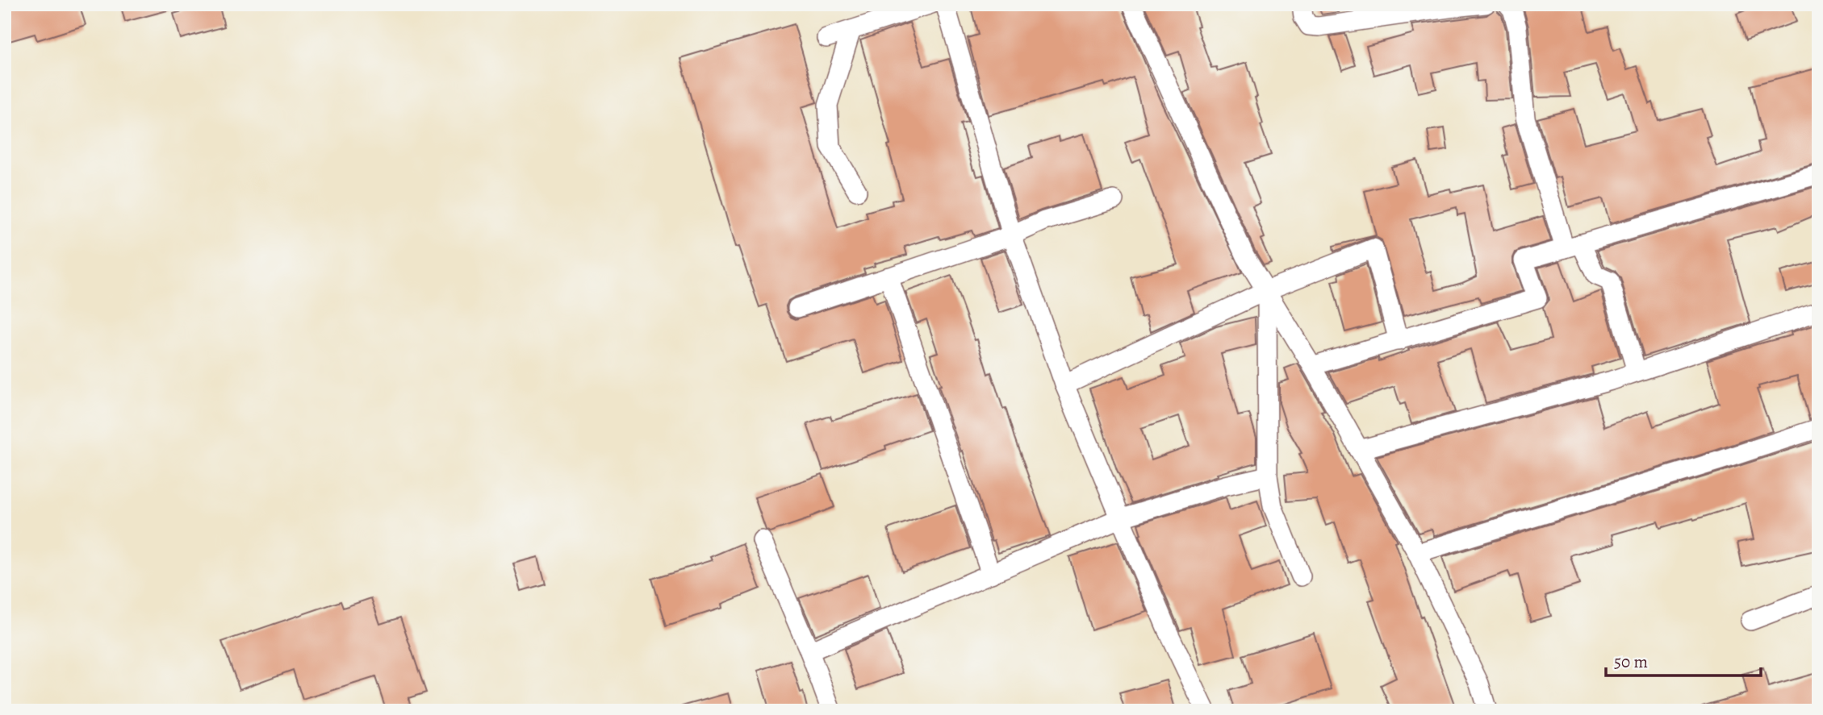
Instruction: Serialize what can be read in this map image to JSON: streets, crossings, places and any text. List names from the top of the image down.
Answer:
{
  "scale_bar": "50 m"
}
